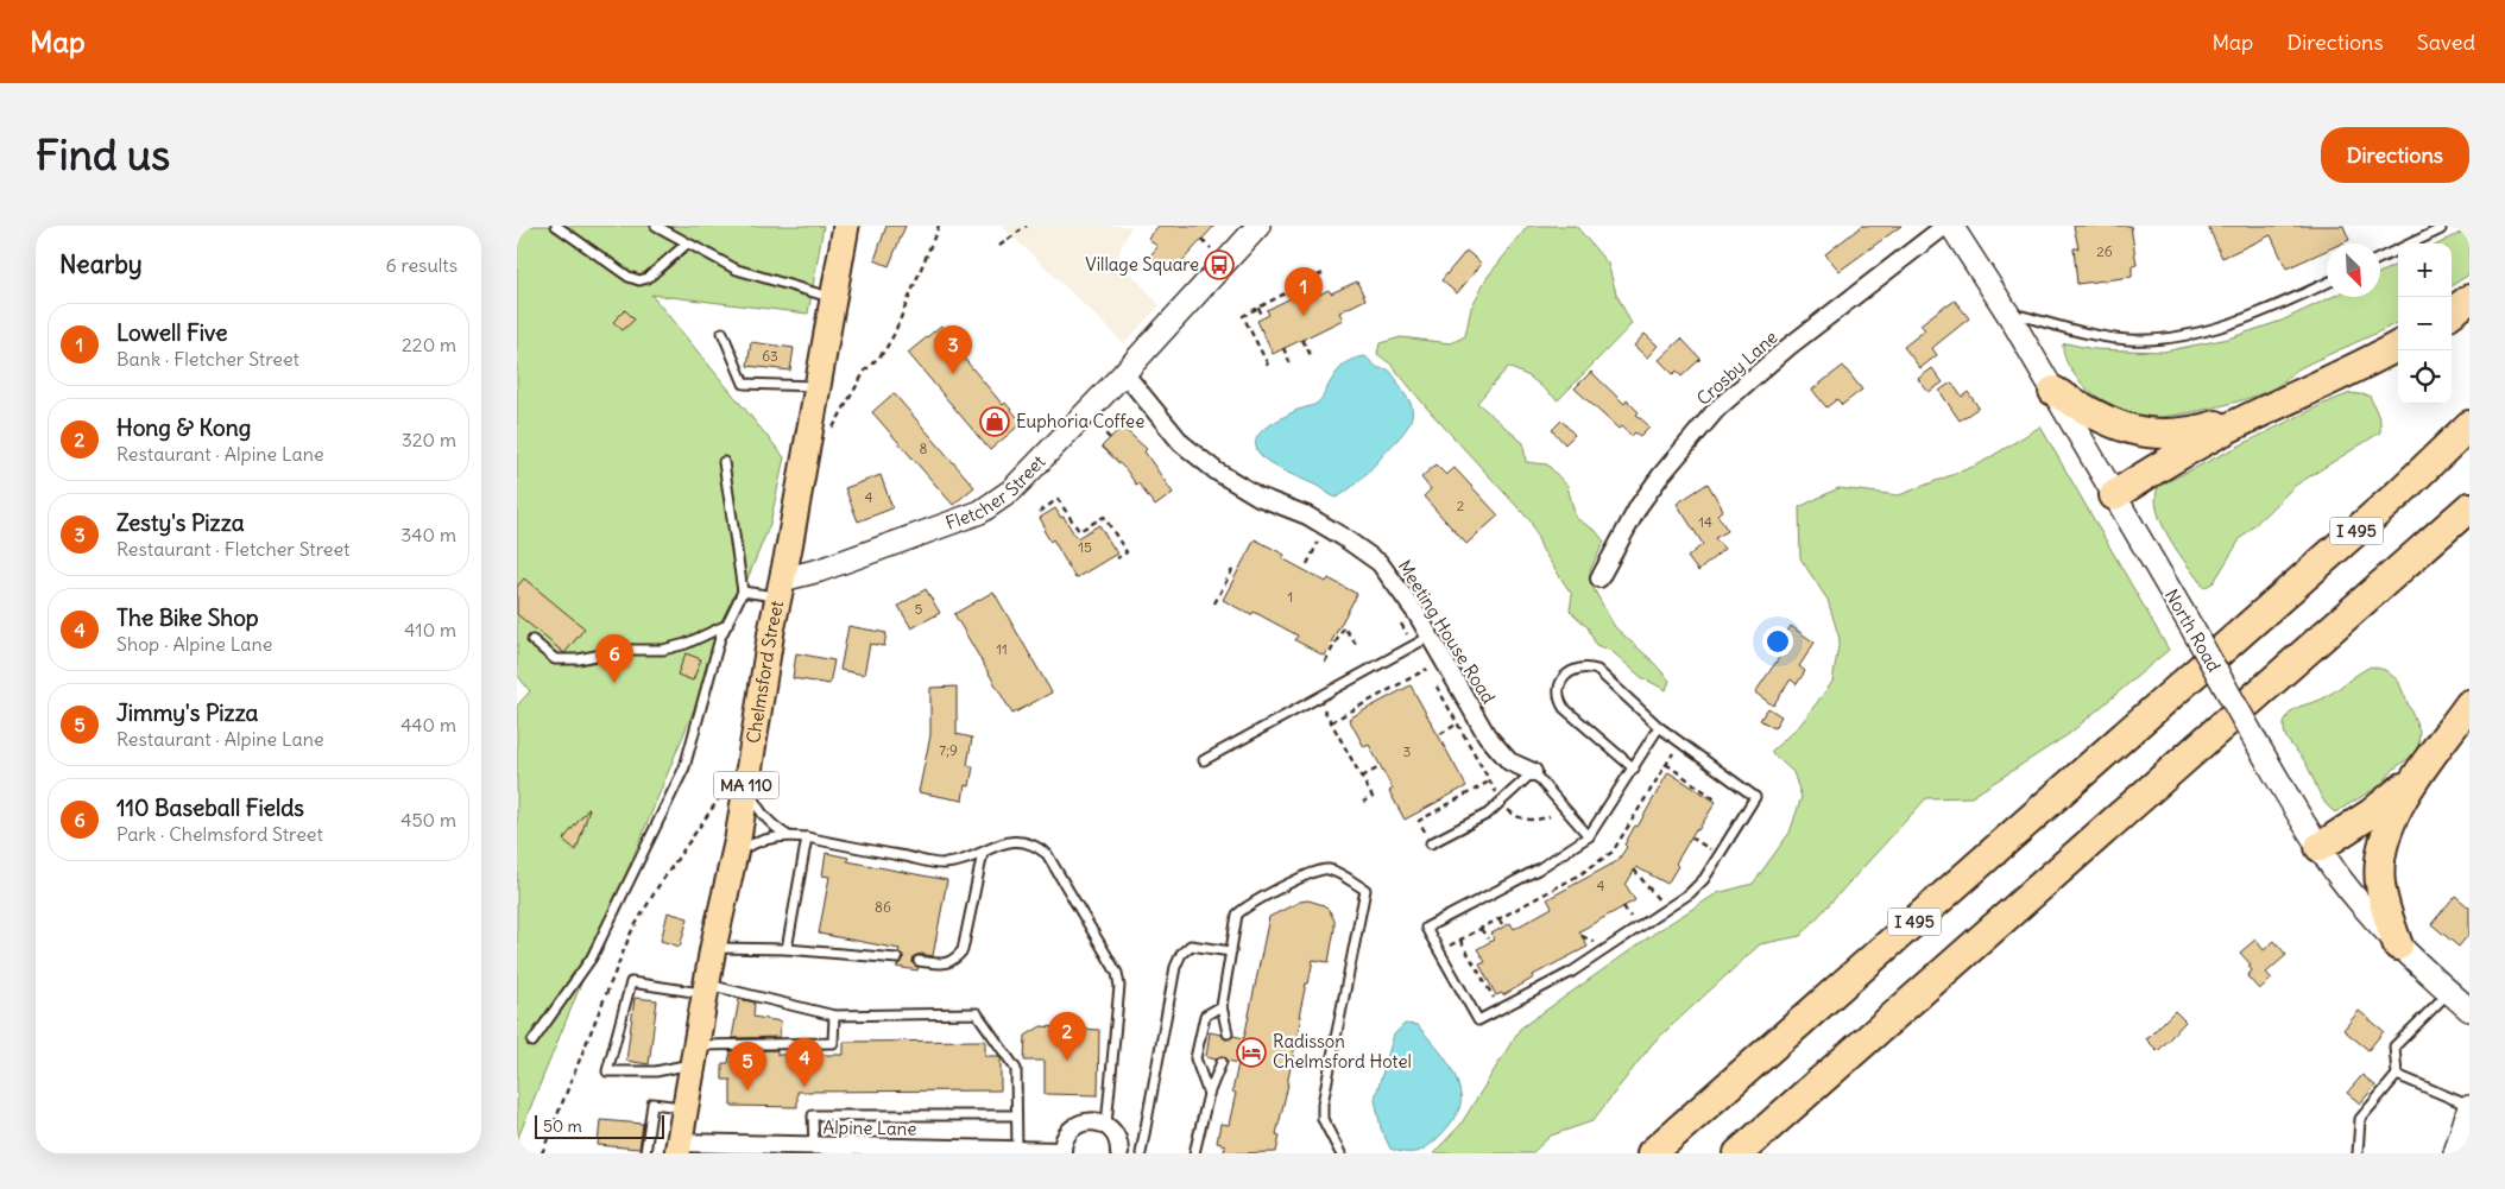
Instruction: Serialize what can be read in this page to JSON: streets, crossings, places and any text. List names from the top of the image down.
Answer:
{
  "streets": {
    "highway": ["I 495"],
    "main road": [
      "Fletcher Street",
      "North Road",
      "Chelmsford Street",
      "MA 110"
    ],
    "street": ["Crosby Lane", "Meeting House Road", "Alpine Lane"]
  },
  "crossings": [
    ["Fletcher Street", "Meeting House Road"],
    ["Fletcher Street", "Chelmsford Street"],
    ["Chelmsford Street", "Alpine Lane"]
  ],
  "places": {
    "bus stop": ["Village Square"],
    "shop": ["Euphoria Coffee"],
    "hotel": ["Radisson Chelmsford Hotel"]
  },
  "house_numbers": [
    "26",
    "63",
    "8",
    "4",
    "2",
    "14",
    "15",
    "1",
    "5",
    "11",
    "7;9",
    "3",
    "4",
    "86"
  ],
  "scale_bar": "50 m",
  "north": "bottom right",
  "page": {
    "header": "Map",
    "nav": ["Map", "Directions", "Saved"],
    "buttons": "Directions",
    "title": "Find us",
    "heading": ["Nearby", "6 results"],
    "map_buttons": ["+", "−"],
    "pins": [
      "1",
      "3",
      "6",
      "2",
      "4",
      "5"
    ],
    "list": [
      {
        "mark": "1",
        "name": "Lowell Five",
        "note": "Bank · Fletcher Street",
        "value": "220 m"
      },
      {
        "mark": "2",
        "name": "Hong & Kong",
        "note": "Restaurant · Alpine Lane",
        "value": "320 m"
      },
      {
        "mark": "3",
        "name": "Zesty's Pizza",
        "note": "Restaurant · Fletcher Street",
        "value": "340 m"
      },
      {
        "mark": "4",
        "name": "The Bike Shop",
        "note": "Shop · Alpine Lane",
        "value": "410 m"
      },
      {
        "mark": "5",
        "name": "Jimmy's Pizza",
        "note": "Restaurant · Alpine Lane",
        "value": "440 m"
      },
      {
        "mark": "6",
        "name": "110 Baseball Fields",
        "note": "Park · Chelmsford Street",
        "value": "450 m"
      }
    ],
    "scale": "50 m"
  }
}
